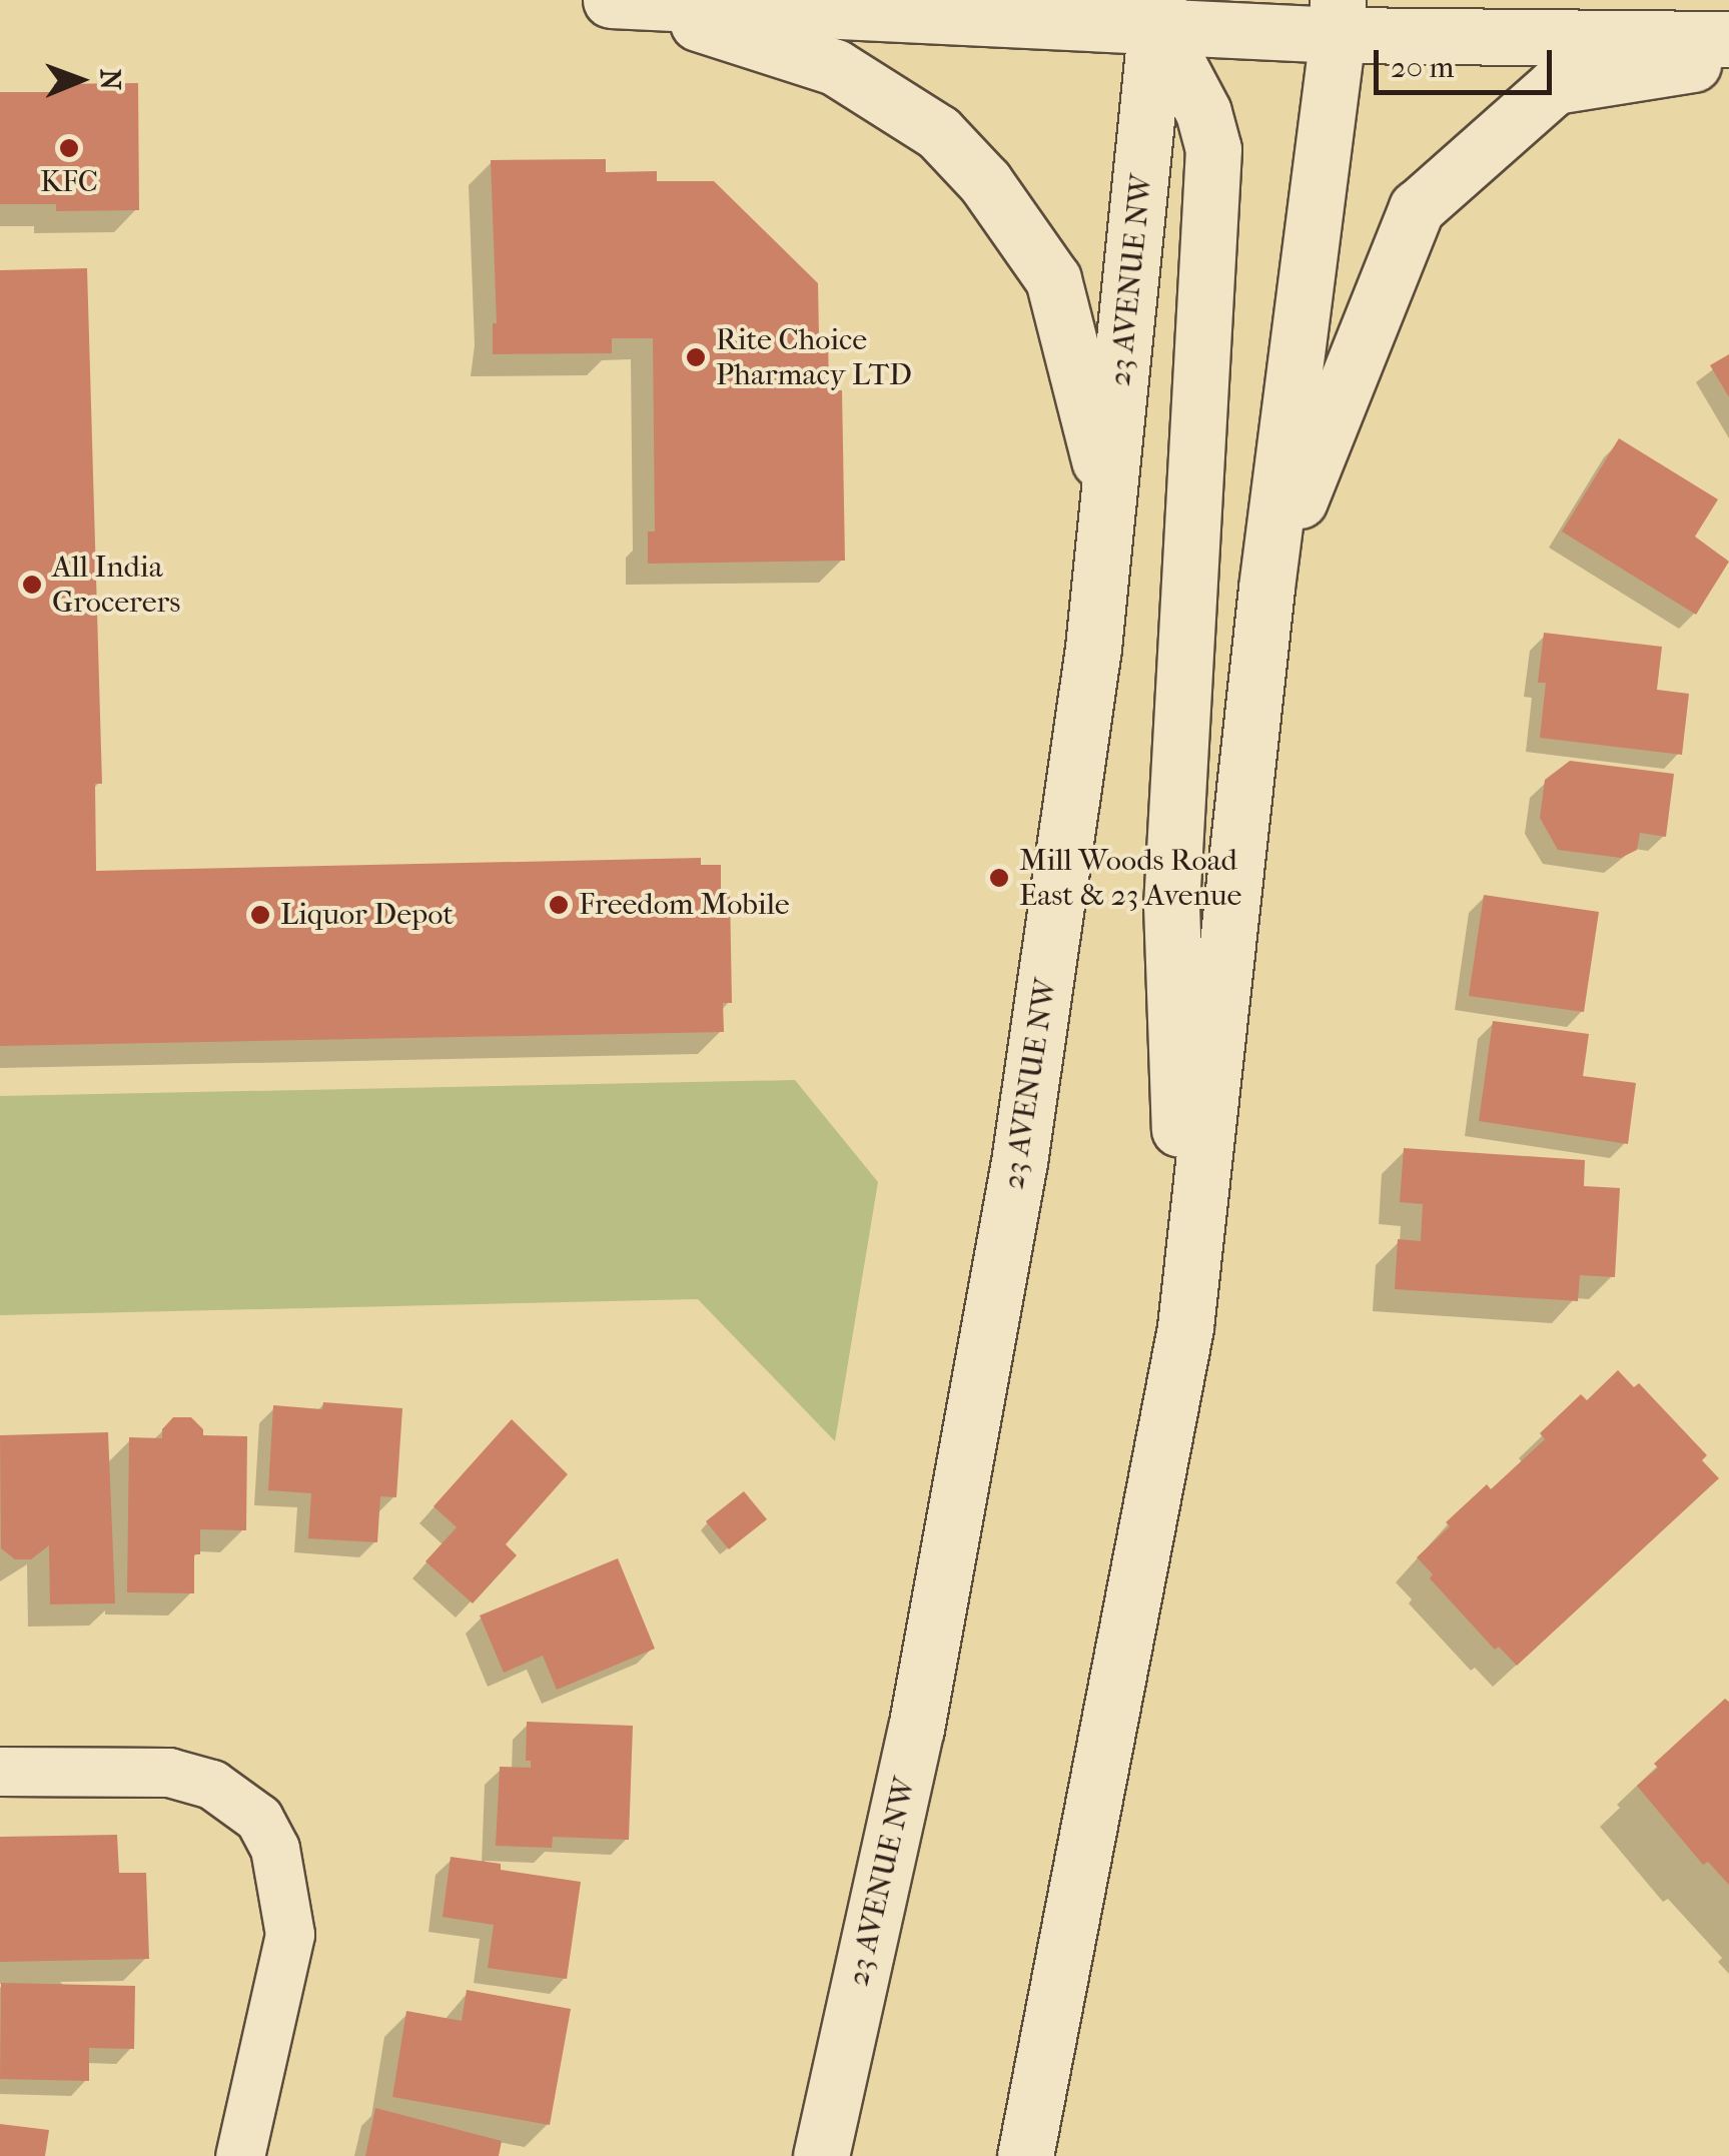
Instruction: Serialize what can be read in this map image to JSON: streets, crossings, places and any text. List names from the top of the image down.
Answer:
{
  "streets": {
    "main road": ["23 AVENUE NW"]
  },
  "places": [
    "KFC",
    "Rite Choice Pharmacy LTD",
    "All India Grocerers",
    "Mill Woods Road East & 23 Avenue",
    "Freedom Mobile",
    "Liquor Depot"
  ],
  "scale_bar": "20 m",
  "north": "right"
}
